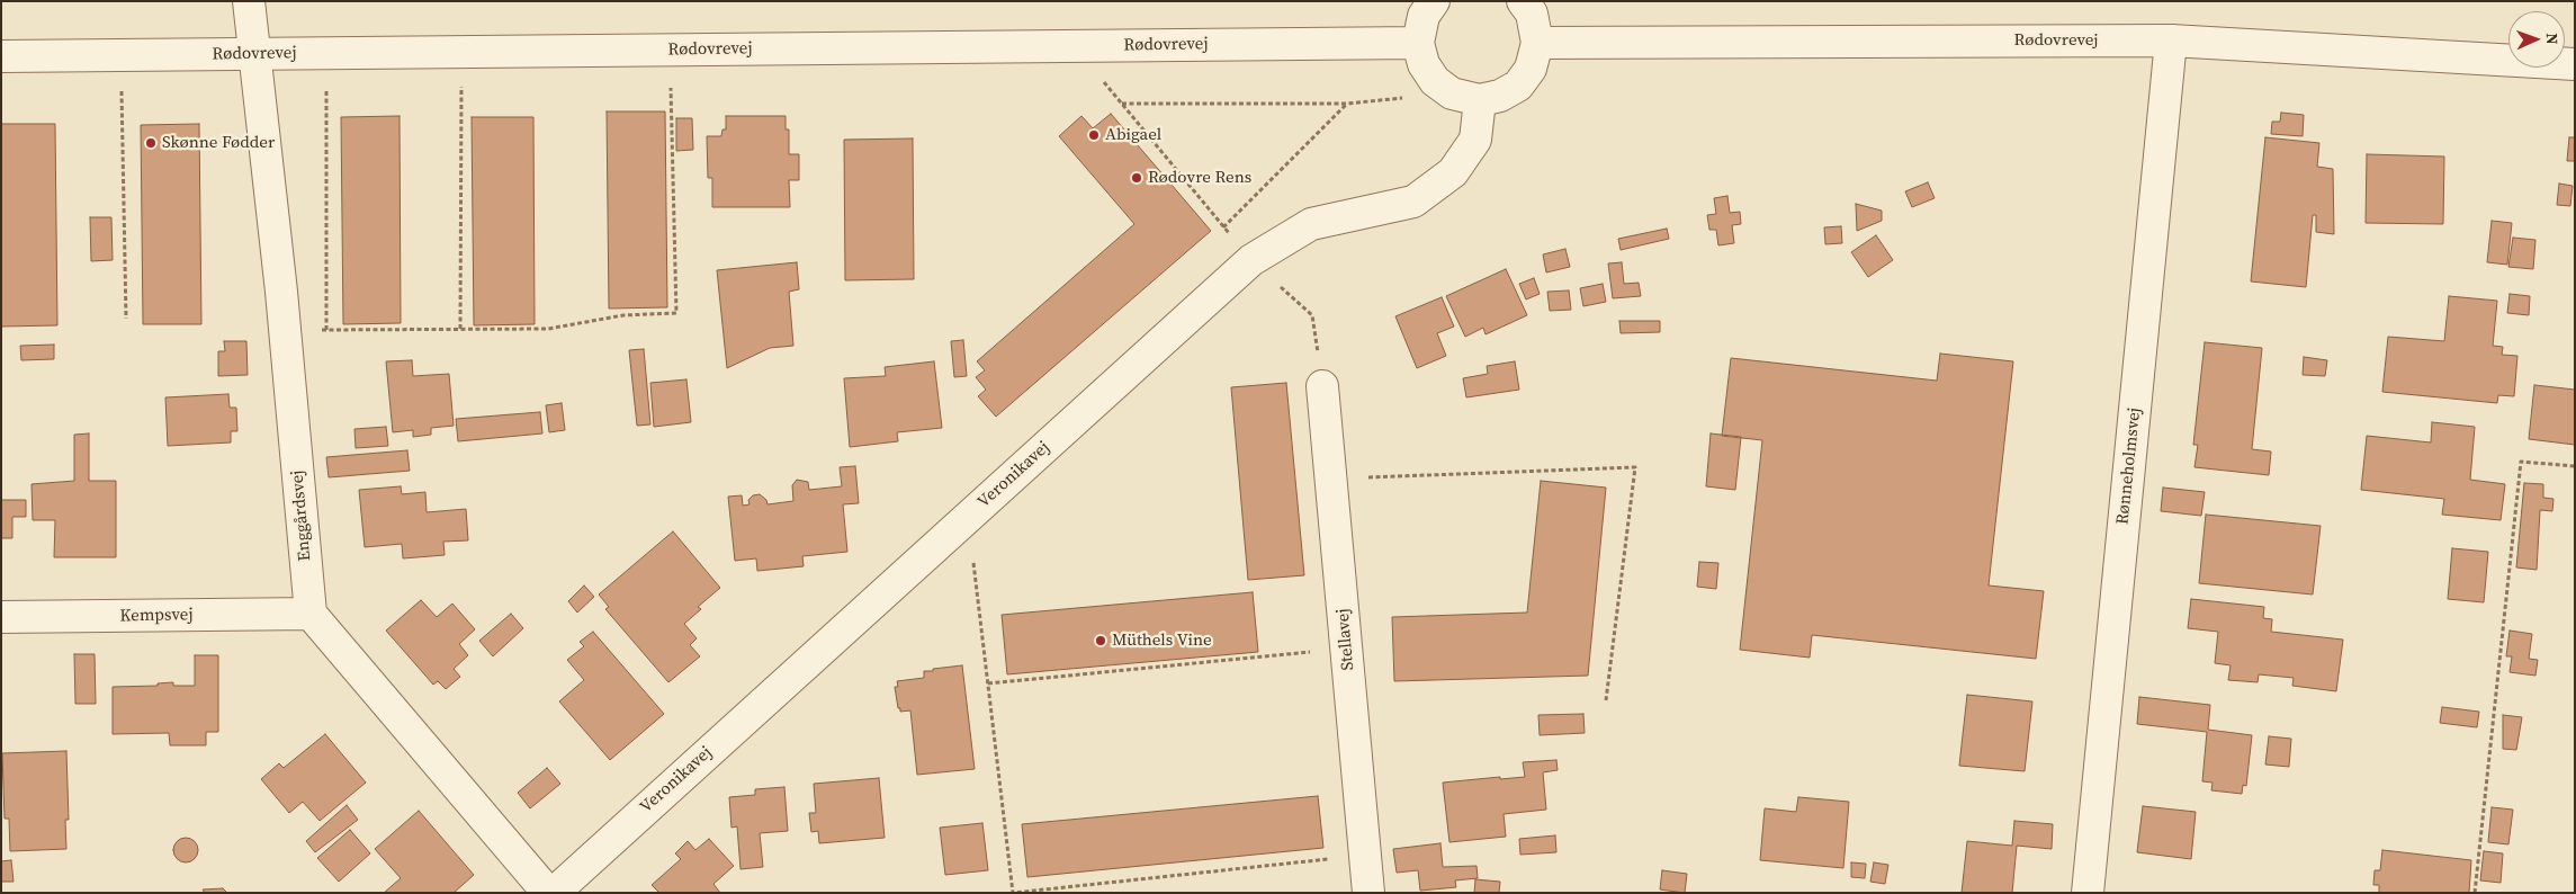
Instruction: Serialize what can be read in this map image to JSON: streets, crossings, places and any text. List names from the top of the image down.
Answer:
{
  "streets": {
    "street": [
      "Rødovrevej",
      "Rønneholmsvej",
      "Veronikavej",
      "Enggårdsvej",
      "Kempsvej",
      "Stellavej"
    ]
  },
  "crossings": [
    ["Rødovrevej", "Rønneholmsvej"],
    ["Rødovrevej", "Enggårdsvej"],
    ["Enggårdsvej", "Kempsvej"]
  ],
  "places": [
    "Abigael",
    "Skønne Fødder",
    "Rødovre Rens",
    "Müthels Vine"
  ],
  "north": "right"
}
